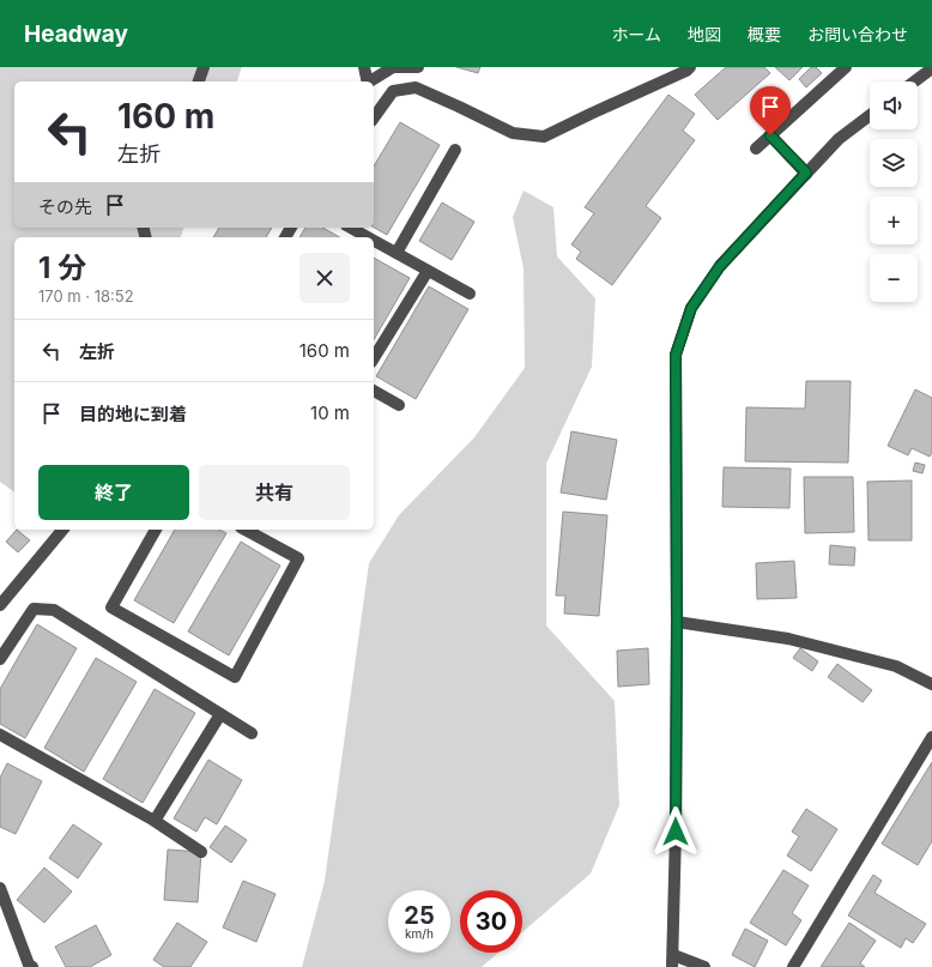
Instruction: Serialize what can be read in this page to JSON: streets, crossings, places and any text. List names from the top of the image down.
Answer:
{
  "page": {
    "header": "Headway",
    "nav": [
      "ホーム",
      "地図",
      "概要",
      "お問い合わせ"
    ],
    "map_buttons": ["+", "−"],
    "turn": ["160 m", "左折"],
    "then": "その先",
    "heading": ["1 分", "170 m · 18:52"],
    "list": [
      {
        "name": "左折",
        "value": "160 m"
      },
      {
        "name": "目的地に到着",
        "value": "10 m"
      }
    ],
    "buttons": ["終了", "共有"],
    "speed": "25 km/h",
    "limit": "30"
  }
}
